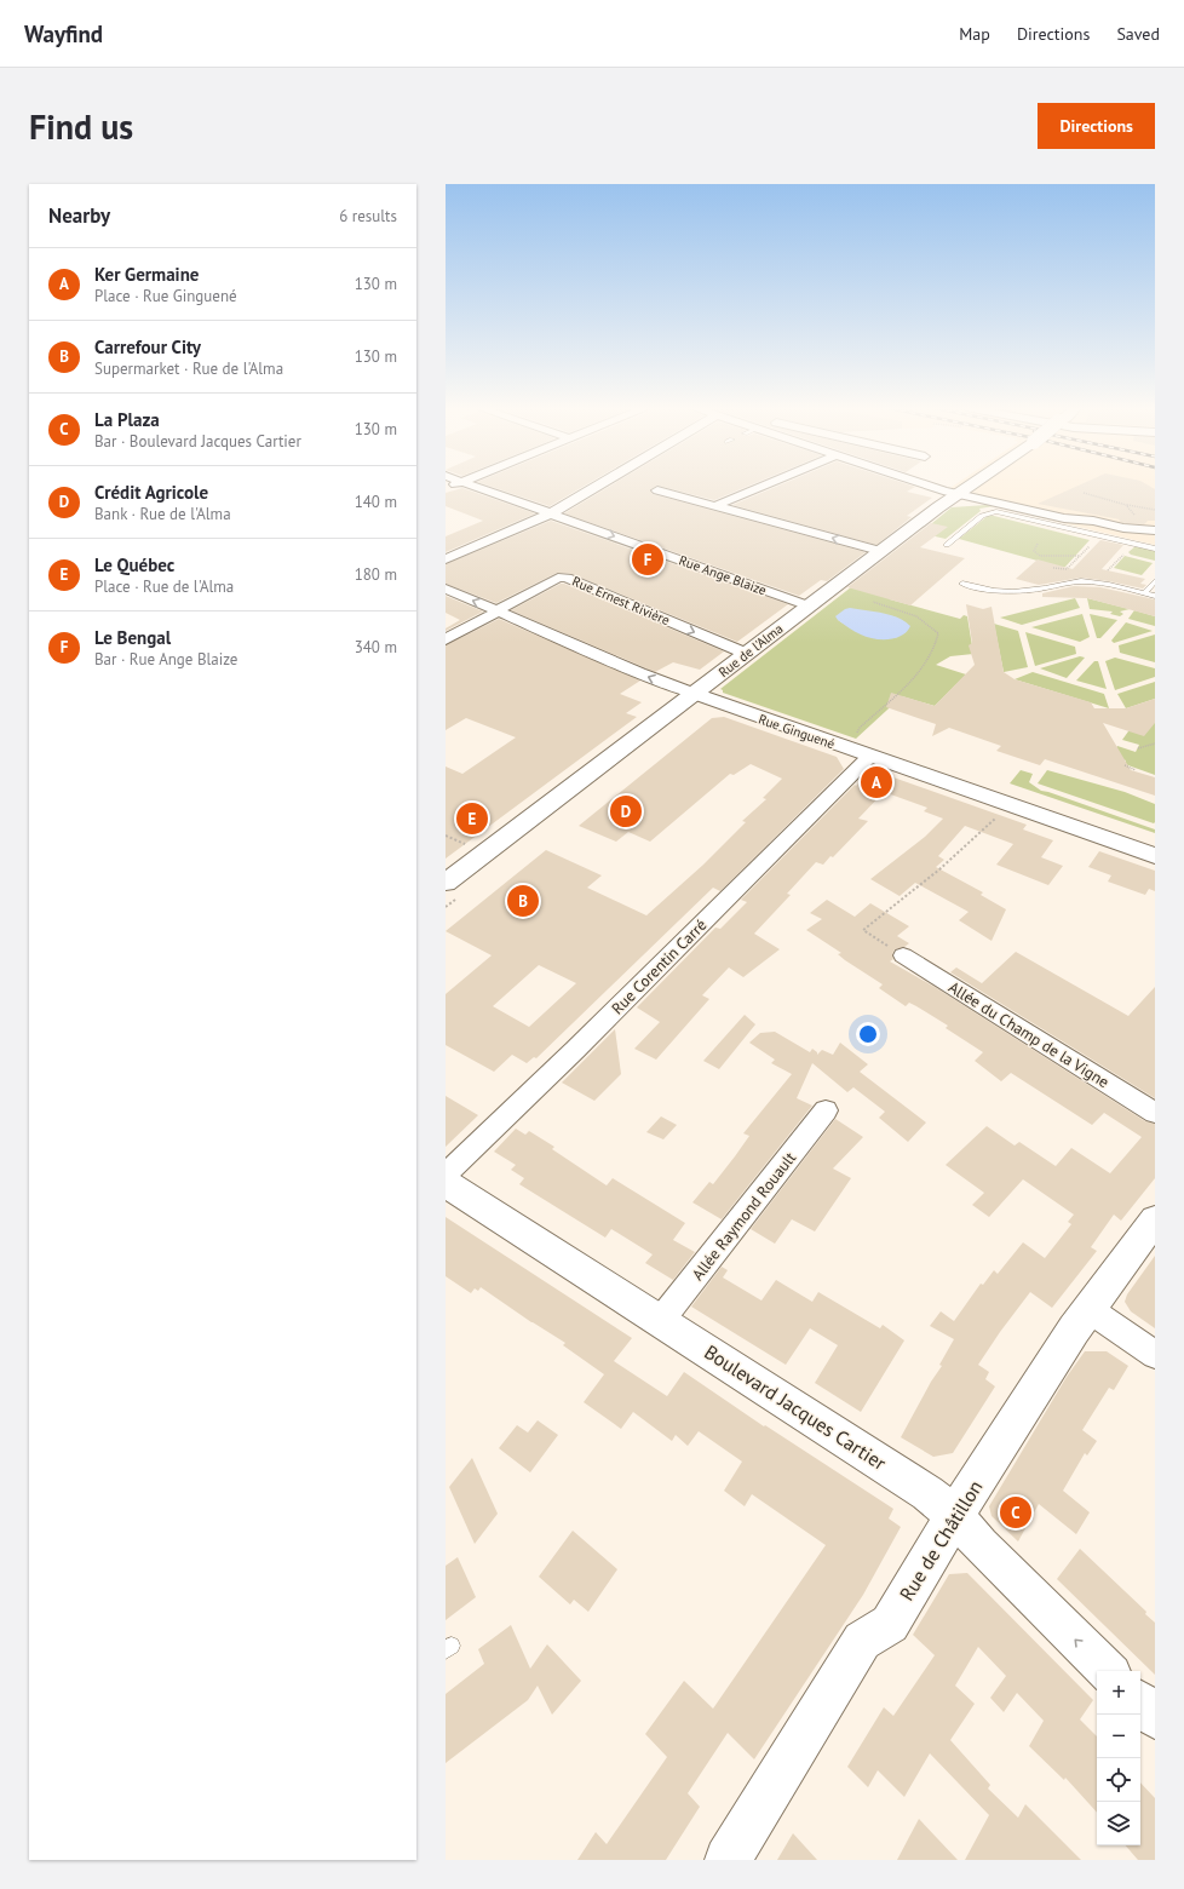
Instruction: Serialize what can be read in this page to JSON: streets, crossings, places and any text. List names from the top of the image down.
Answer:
{
  "streets": {
    "main road": [
      "Rue de l'Alma",
      "Rue Ginguené",
      "Boulevard Jacques Cartier",
      "Rue de Châtillon"
    ],
    "street": [
      "Rue Ange Blaize",
      "Rue Ernest Rivière",
      "Rue Corentin Carré",
      "Allée du Champ de la Vigne",
      "Allée Raymond Rouault"
    ]
  },
  "crossings": [
    ["Rue Ange Blaize", "Rue de l'Alma"],
    ["Rue Ernest Rivière", "Rue de l'Alma"],
    ["Rue Ernest Rivière", "Rue Ginguené"],
    ["Rue de l'Alma", "Rue Ginguené"],
    ["Rue Ginguené", "Rue Corentin Carré"],
    ["Allée Raymond Rouault", "Boulevard Jacques Cartier"],
    ["Boulevard Jacques Cartier", "Rue de Châtillon"]
  ],
  "page": {
    "header": "Wayfind",
    "nav": ["Map", "Directions", "Saved"],
    "buttons": "Directions",
    "title": "Find us",
    "heading": ["Nearby", "6 results"],
    "list": [
      {
        "mark": "A",
        "name": "Ker Germaine",
        "note": "Place · Rue Ginguené",
        "value": "130 m"
      },
      {
        "mark": "B",
        "name": "Carrefour City",
        "note": "Supermarket · Rue de l'Alma",
        "value": "130 m"
      },
      {
        "mark": "C",
        "name": "La Plaza",
        "note": "Bar · Boulevard Jacques Cartier",
        "value": "130 m"
      },
      {
        "mark": "D",
        "name": "Crédit Agricole",
        "note": "Bank · Rue de l'Alma",
        "value": "140 m"
      },
      {
        "mark": "E",
        "name": "Le Québec",
        "note": "Place · Rue de l'Alma",
        "value": "180 m"
      },
      {
        "mark": "F",
        "name": "Le Bengal",
        "note": "Bar · Rue Ange Blaize",
        "value": "340 m"
      }
    ],
    "pins": [
      "F",
      "A",
      "D",
      "E",
      "B",
      "C"
    ],
    "map_buttons": ["+", "−"]
  }
}
